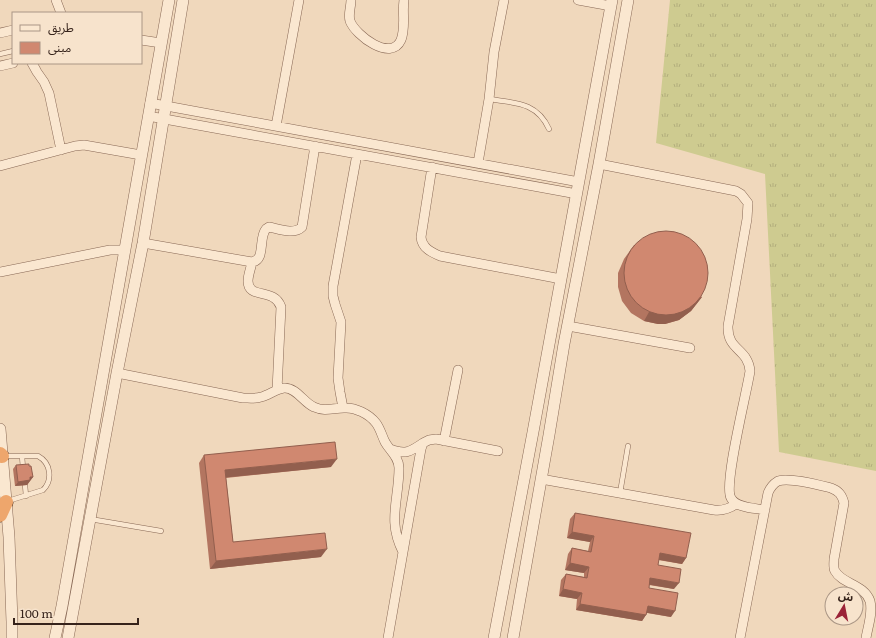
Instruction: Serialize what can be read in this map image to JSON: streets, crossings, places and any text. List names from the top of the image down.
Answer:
{
  "legend": ["طريق", "مبنى"],
  "scale_bar": "100 m",
  "north": "top"
}
